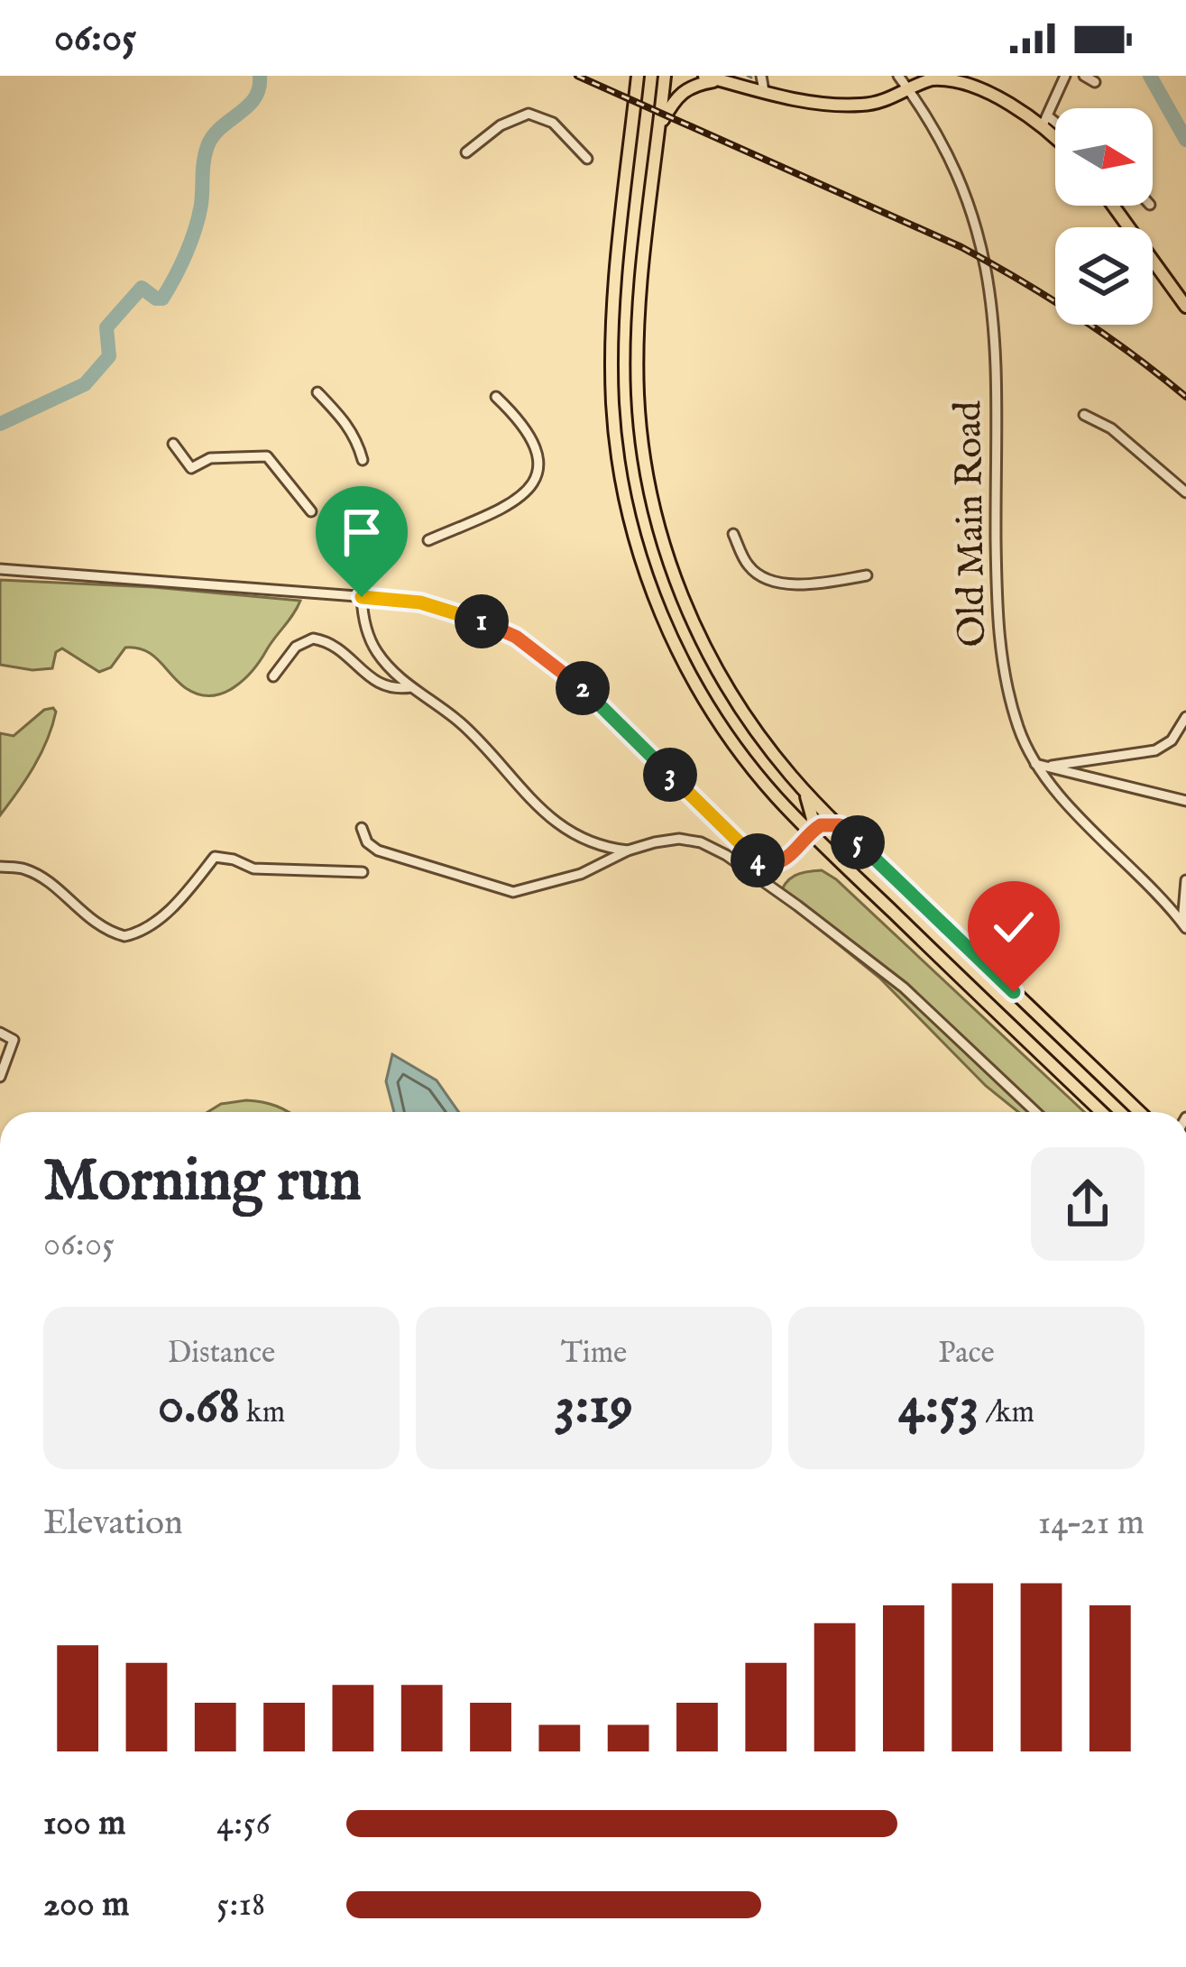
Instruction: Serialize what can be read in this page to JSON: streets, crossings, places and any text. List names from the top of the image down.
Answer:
{
  "streets": {
    "street": ["Old Main Road"]
  },
  "north": "right",
  "page": {
    "status": "06:05",
    "pins": [
      "1",
      "2",
      "3",
      "5",
      "4"
    ],
    "heading": ["Morning run", "06:05"],
    "stats": [
      ["Distance", "0.68 km"],
      ["Time", "3:19"],
      ["Pace", "4:53 /km"]
    ],
    "chart": ["Elevation", "14–21 m"],
    "list": [
      {
        "name": "100 m",
        "note": "4:56"
      },
      {
        "name": "200 m",
        "note": "5:18"
      }
    ]
  }
}
